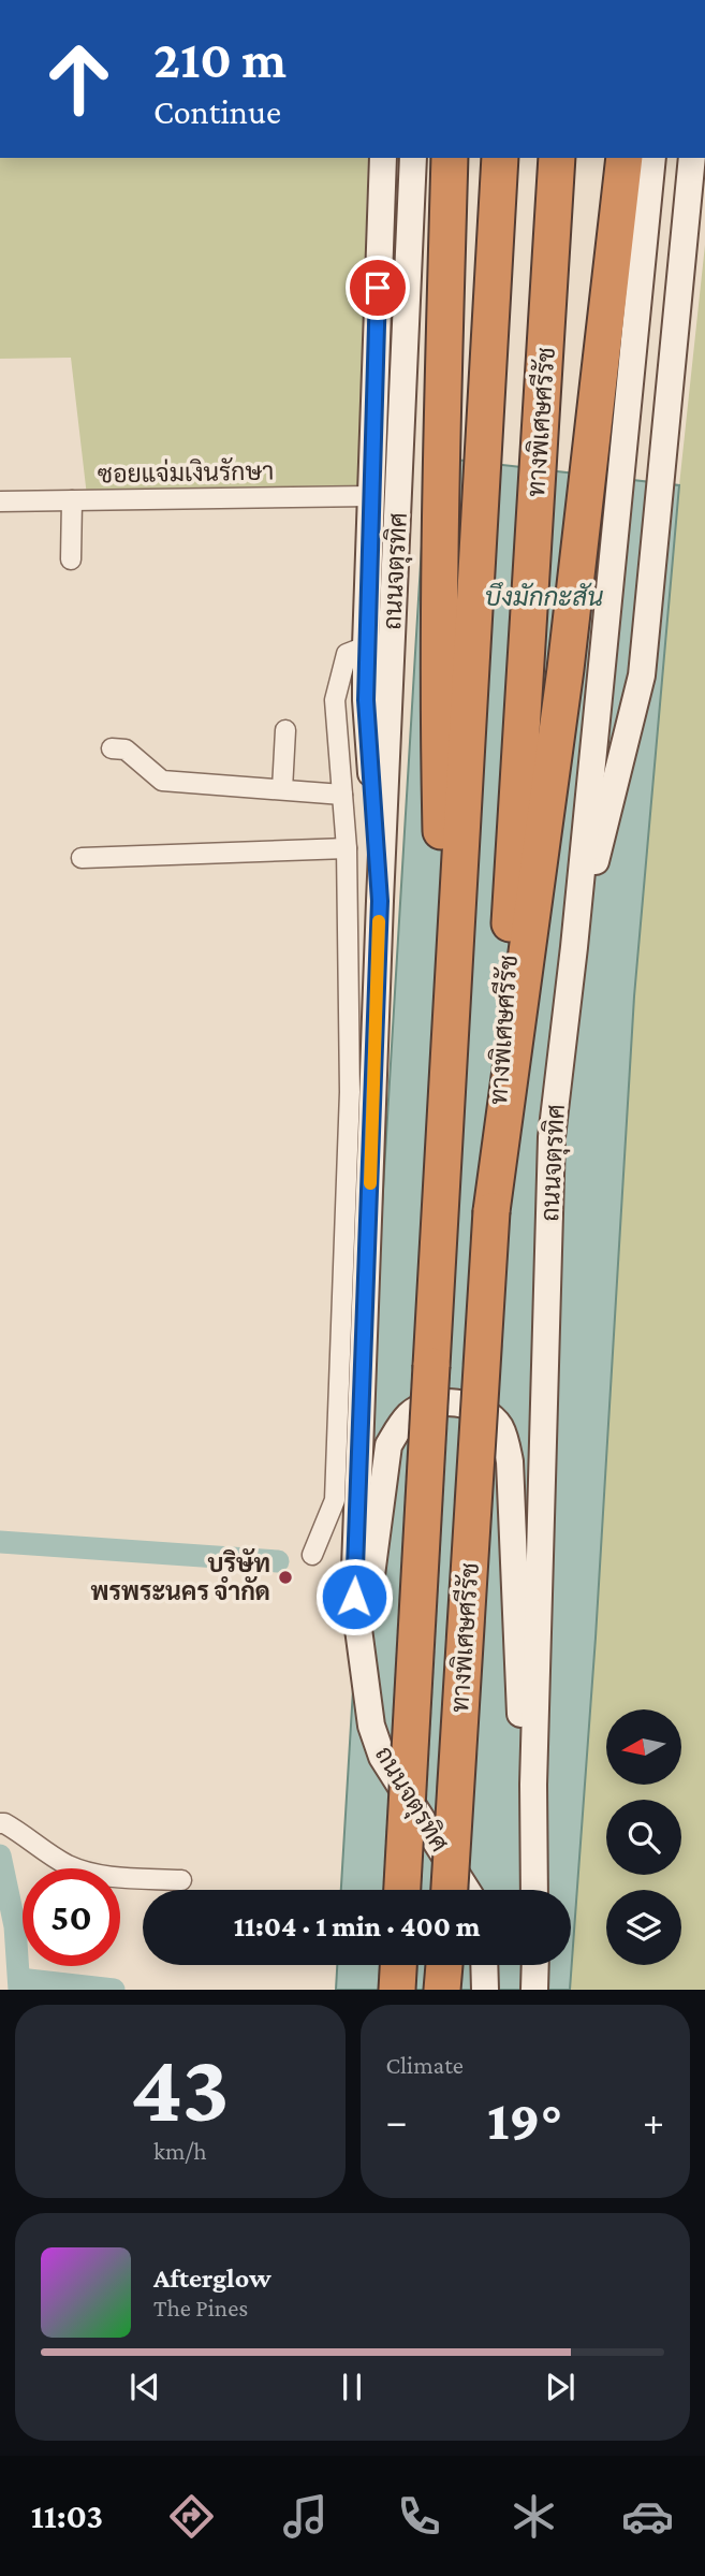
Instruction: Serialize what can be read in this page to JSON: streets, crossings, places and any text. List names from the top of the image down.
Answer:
{
  "streets": {
    "highway": ["ทางพิเศษศรีรัช"],
    "main road": ["ถนนจตุรทิศ"],
    "street": ["ซอยแจ่มเงินรักษา"]
  },
  "water": ["บึงมักกะสัน"],
  "places": ["บริษัท พรพระนคร จำกัด"],
  "north": "left",
  "page": {
    "turn": ["210 m", "Continue"],
    "limit": "50",
    "trip": "11:04 · 1 min · 400 m",
    "tile": [
      ["43", "km/h"],
      "Climate"
    ],
    "heat": ["−", "19°", "+"],
    "song": ["Afterglow", "The Pines"],
    "tabs": "11:03"
  }
}
